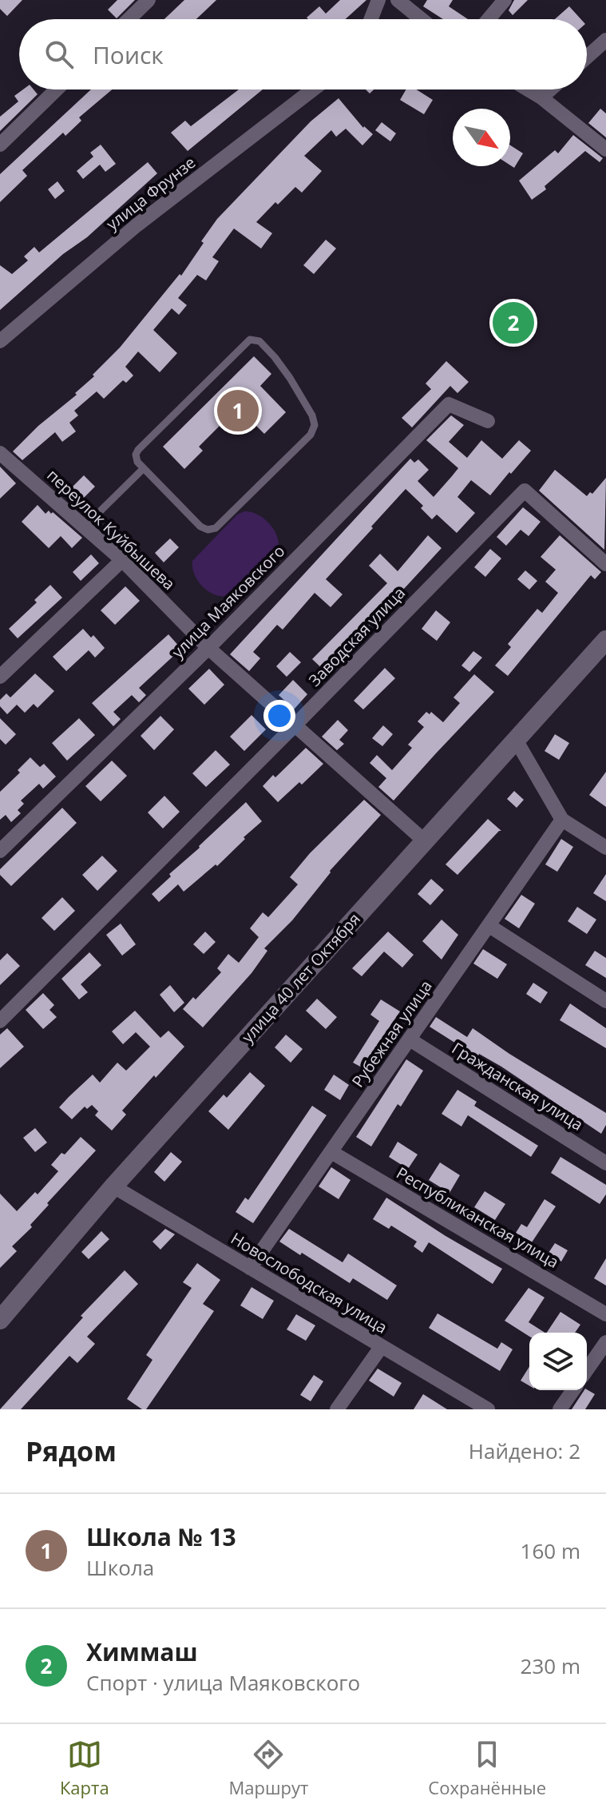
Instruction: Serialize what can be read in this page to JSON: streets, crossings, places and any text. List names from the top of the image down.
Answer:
{
  "streets": {
    "street": [
      "улица Фрунзе",
      "переулок Куйбышева",
      "улица Маяковского",
      "Заводская улица",
      "улица 40 лет Октября",
      "Рубежная улица",
      "Гражданская улица",
      "Республиканская улица",
      "Новослободская улица"
    ]
  },
  "crossings": [
    ["переулок Куйбышева", "улица Маяковского"],
    ["переулок Куйбышева", "Заводская улица"],
    ["переулок Куйбышева", "улица 40 лет Октября"],
    ["улица 40 лет Октября", "Новослободская улица"],
    ["Рубежная улица", "Гражданская улица"],
    ["Рубежная улица", "Республиканская улица"],
    ["Рубежная улица", "Новослободская улица"]
  ],
  "north": "bottom right",
  "page": {
    "search": "Поиск",
    "pins": ["2", "1"],
    "heading": ["Рядом", "Найдено: 2"],
    "list": [
      {
        "mark": "1",
        "name": "Школа № 13",
        "note": "Школа",
        "value": "160 m"
      },
      {
        "mark": "2",
        "name": "Химмаш",
        "note": "Спорт · улица Маяковского",
        "value": "230 m"
      }
    ],
    "nav": ["Карта", "Маршрут", "Сохранённые"]
  }
}
